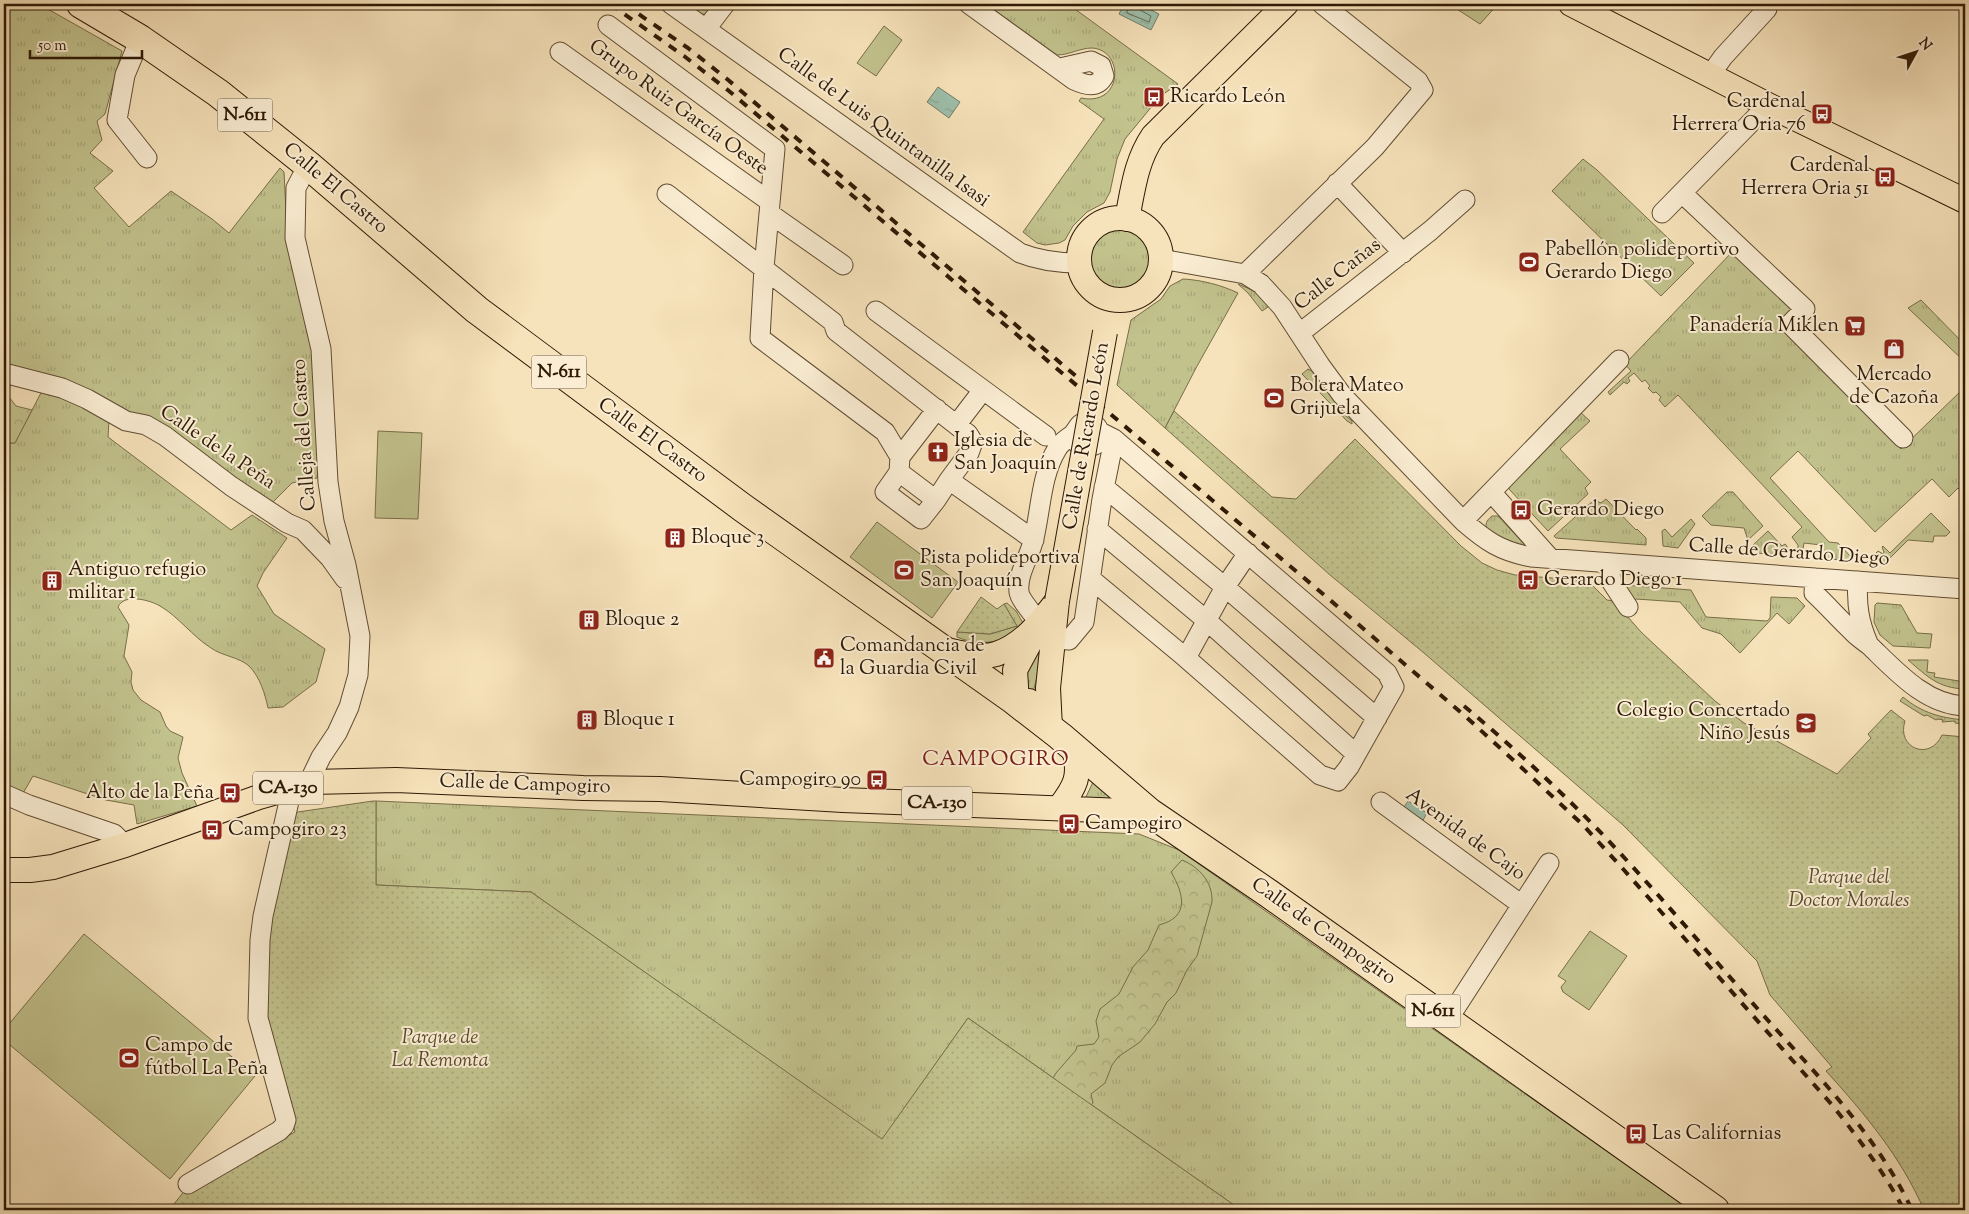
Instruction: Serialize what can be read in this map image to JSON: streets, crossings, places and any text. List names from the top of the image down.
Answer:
{
  "streets": {
    "highway": ["N-611", "Calle El Castro", "Calle de Campogiro"],
    "main road": ["Calle de Ricardo León", "CA-130"],
    "street": [
      "Grupo Ruiz García Oeste",
      "Calle de Luis Quintanilla Isasi",
      "Calle Cañas",
      "Calleja del Castro",
      "Calle de la Peña",
      "Calle de Gerardo Diego",
      "Avenida de Cajo"
    ]
  },
  "crossings": [
    ["Calle de Luis Quintanilla Isasi", "Calle de Ricardo León"],
    ["Calle de Luis Quintanilla Isasi", "Calle de Gerardo Diego"],
    ["Calle El Castro", "Calleja del Castro"],
    ["Calle El Castro", "Calle de Ricardo León"],
    ["Calle El Castro", "Calle de Campogiro"],
    ["Calle Cañas", "Calle de Gerardo Diego"],
    ["Calleja del Castro", "Calle de la Peña"],
    ["Calleja del Castro", "Calle de Campogiro"],
    ["Calle de Ricardo León", "Calle de Gerardo Diego"],
    ["Calle de Campogiro", "Avenida de Cajo"]
  ],
  "districts": ["CAMPOGIRO"],
  "parks": ["Parque del Doctor Morales", "Parque de La Remonta"],
  "places": {
    "bus stop": [
      "Ricardo León",
      "Cardenal Herrera Oria 76",
      "Cardenal Herrera Oria 51",
      "Gerardo Diego",
      "Gerardo Diego 1",
      "Campogiro 90",
      "Alto de la Peña",
      "Campogiro",
      "Campogiro 23",
      "Las Californias"
    ],
    "sports": [
      "Pabellón polideportivo Gerardo Diego",
      "Bolera Mateo Grijuela",
      "Pista polideportiva San Joaquín",
      "Campo de fútbol La Peña"
    ],
    "supermarket": ["Panadería Miklen"],
    "shop": ["Mercado de Cazoña"],
    "church": ["Iglesia de San Joaquín"],
    "building": [
      "Bloque 3",
      "Antiguo refugio militar 1",
      "Bloque 2",
      "Bloque 1"
    ],
    "public building": ["Comandancia de la Guardia Civil"],
    "school or university": ["Colegio Concertado Niño Jesús"]
  },
  "scale_bar": "50 m",
  "north": "top right"
}
